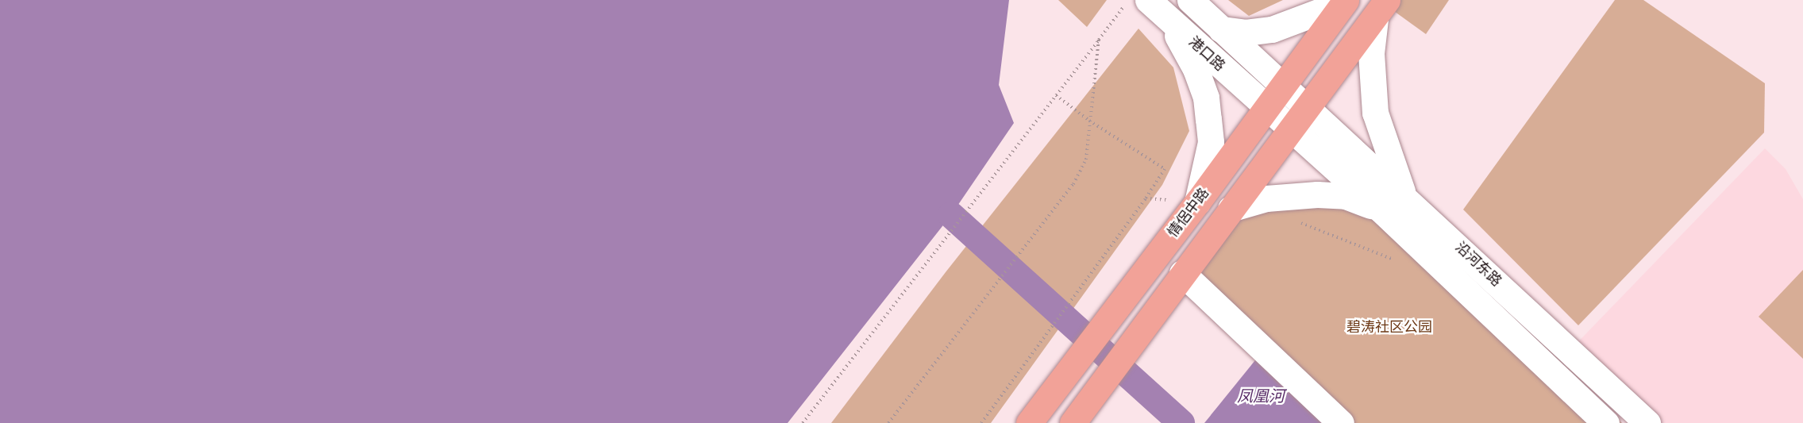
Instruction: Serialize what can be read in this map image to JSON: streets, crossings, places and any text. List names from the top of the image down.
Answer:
{
  "streets": {
    "highway": ["情侶中路"],
    "street": ["港口路", "沿河东路"]
  },
  "crossings": [
    ["港口路", "情侶中路"],
    ["港口路", "沿河东路"]
  ],
  "water": ["凤凰河"],
  "parks": ["碧涛社区公园"]
}
